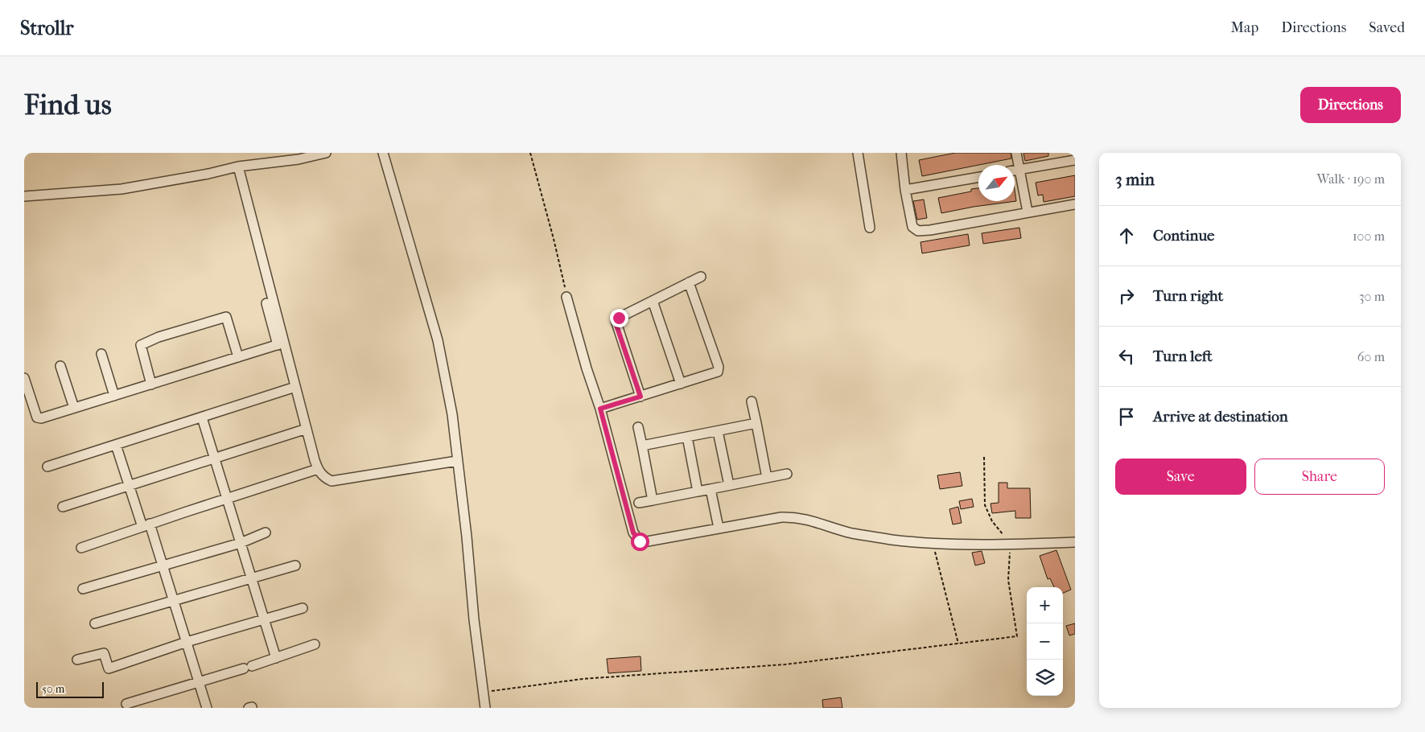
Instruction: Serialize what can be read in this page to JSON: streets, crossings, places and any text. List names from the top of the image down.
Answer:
{
  "scale_bar": "50 m",
  "north": "top right",
  "page": {
    "header": "Strollr",
    "nav": ["Map", "Directions", "Saved"],
    "buttons": [
      "Directions",
      ["Save", "Share"]
    ],
    "title": "Find us",
    "heading": ["3 min", "Walk · 190 m"],
    "list": [
      ["Continue", "100 m"],
      ["Turn right", "30 m"],
      ["Turn left", "60 m"],
      "Arrive at destination"
    ],
    "map_buttons": ["+", "−"],
    "scale": "50 m"
  }
}
